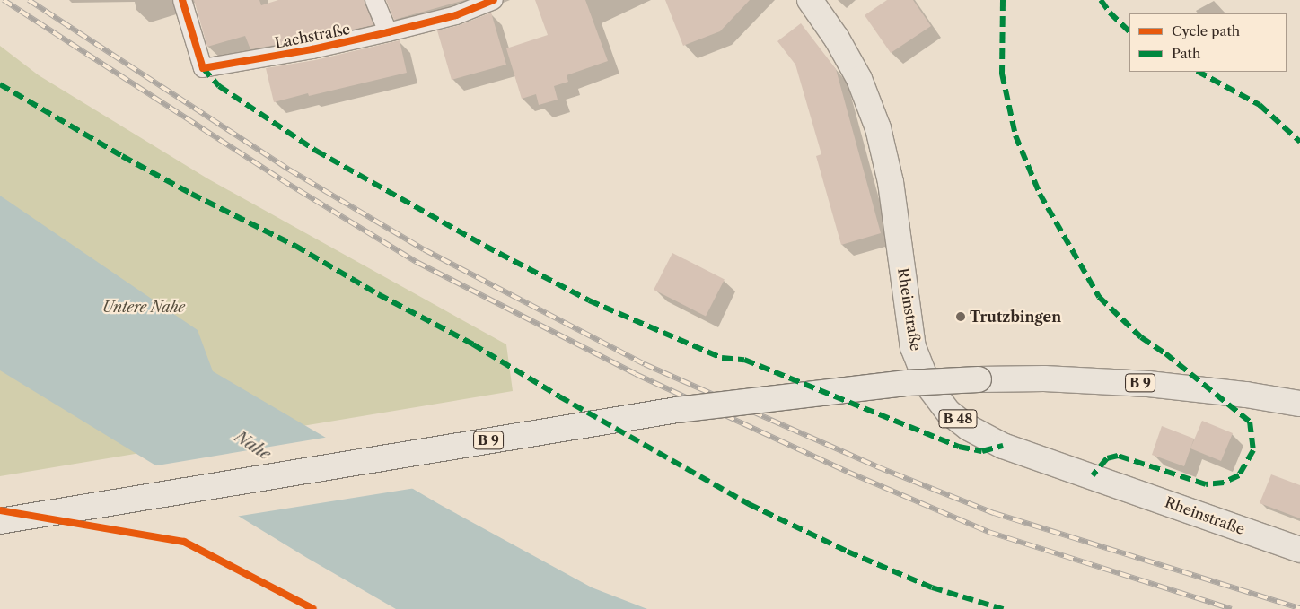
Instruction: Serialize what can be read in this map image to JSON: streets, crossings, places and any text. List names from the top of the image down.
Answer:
{
  "streets": {
    "main road": ["Rheinstraße", "B 9", "B 48"],
    "street": ["Lachstraße"]
  },
  "water": ["Nahe"],
  "parks": ["Untere Nahe"],
  "places": ["Trutzbingen"],
  "legend": ["Cycle path", "Path"]
}
